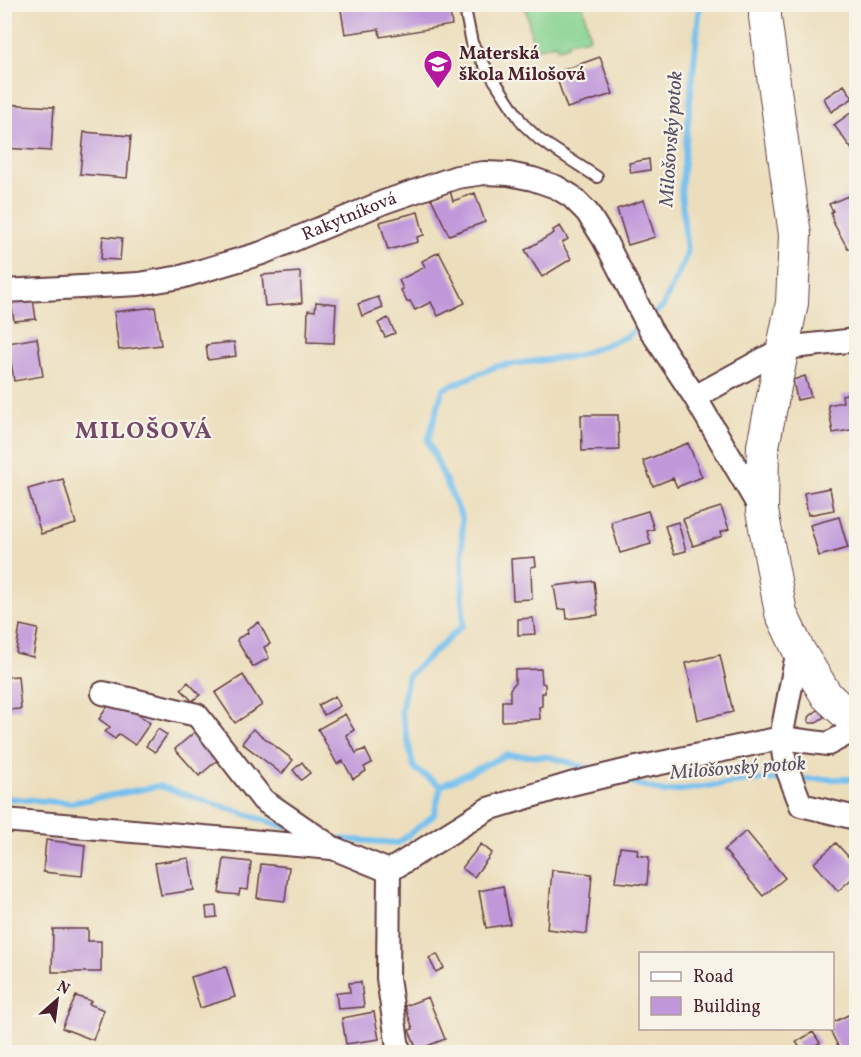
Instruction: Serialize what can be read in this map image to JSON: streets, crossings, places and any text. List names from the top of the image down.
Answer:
{
  "streets": {
    "street": ["Rakytníková"]
  },
  "districts": ["MILOŠOVÁ"],
  "water": ["Milošovský potok"],
  "places": {
    "school or university": ["Materská škola Milošová"]
  },
  "legend": ["Road", "Building"],
  "north": "top right"
}
